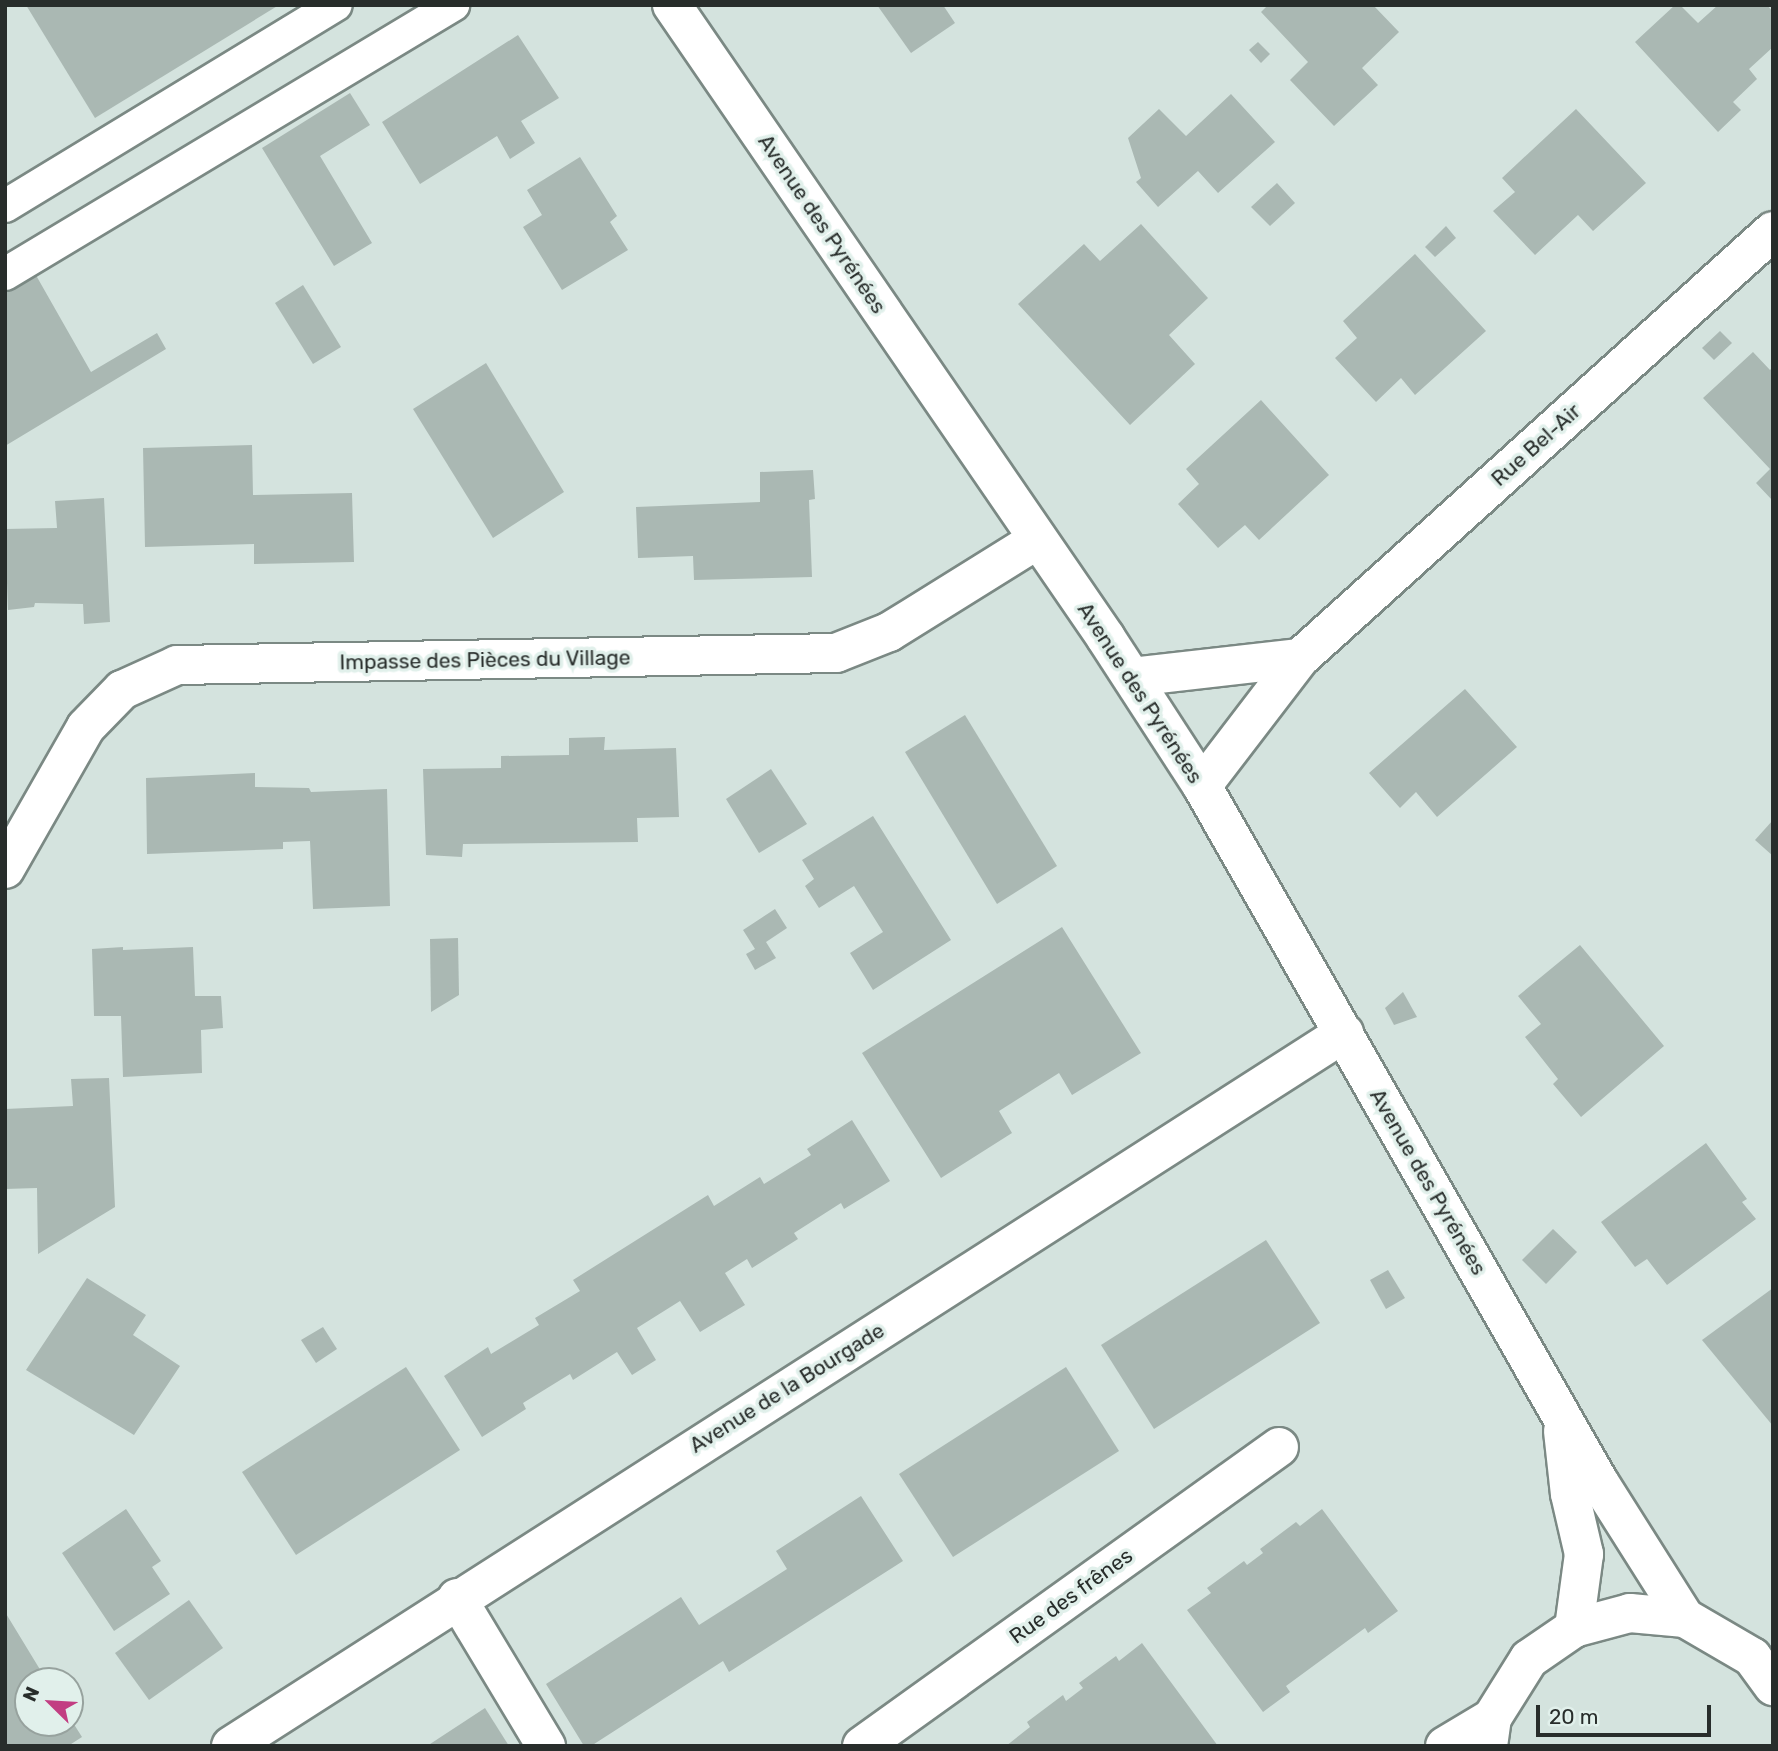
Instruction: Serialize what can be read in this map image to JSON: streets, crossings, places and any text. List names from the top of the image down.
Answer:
{
  "streets": {
    "street": [
      "Avenue des Pyrénées",
      "Rue Bel-Air",
      "Impasse des Pièces du Village",
      "Avenue de la Bourgade",
      "Rue des frênes"
    ]
  },
  "crossings": [
    ["Avenue des Pyrénées", "Rue Bel-Air"],
    ["Avenue des Pyrénées", "Impasse des Pièces du Village"],
    ["Avenue des Pyrénées", "Avenue de la Bourgade"]
  ],
  "scale_bar": "20 m",
  "north": "top left"
}
